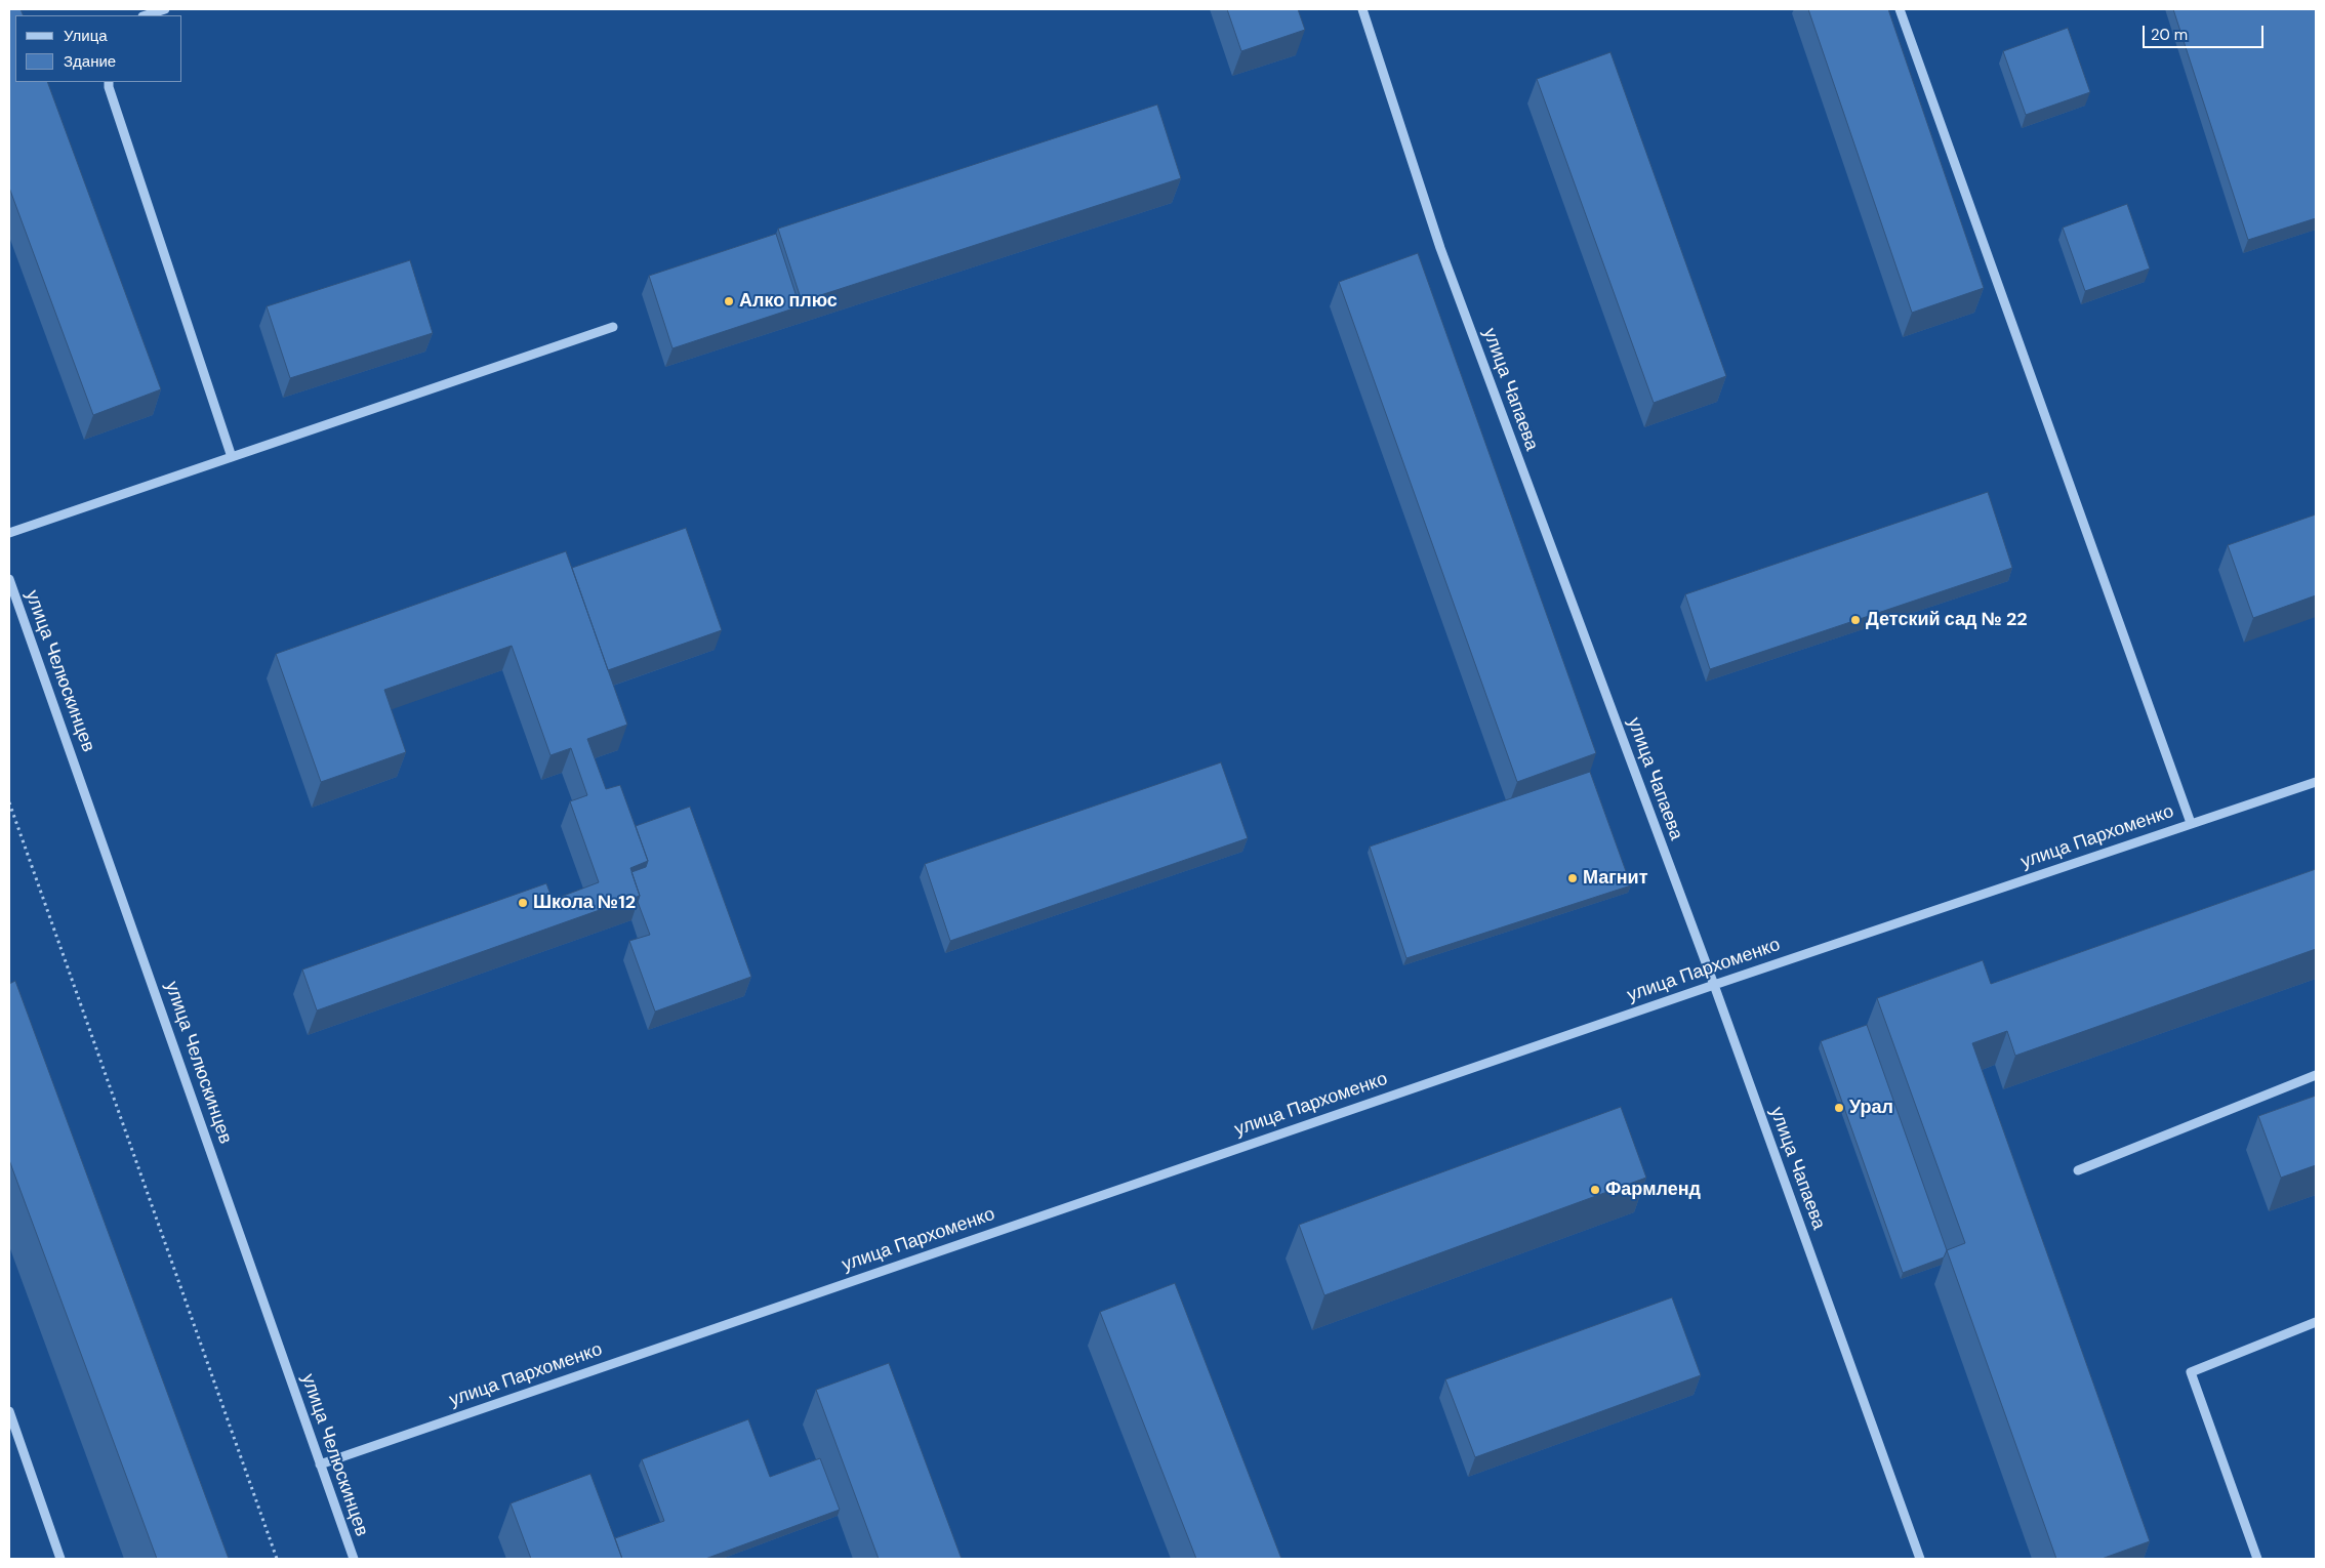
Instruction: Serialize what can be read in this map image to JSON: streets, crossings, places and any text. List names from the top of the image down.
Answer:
{
  "streets": {
    "street": ["улица Чапаева", "улица Челюскинцев", "улица Пархоменко"]
  },
  "crossings": [
    ["улица Чапаева", "улица Пархоменко"],
    ["улица Челюскинцев", "улица Пархоменко"]
  ],
  "places": [
    "Алко плюс",
    "Детский сад № 22",
    "Магнит",
    "Школа №12",
    "Урал",
    "Фармленд"
  ],
  "legend": ["Улица", "Здание"],
  "scale_bar": "20 m"
}
